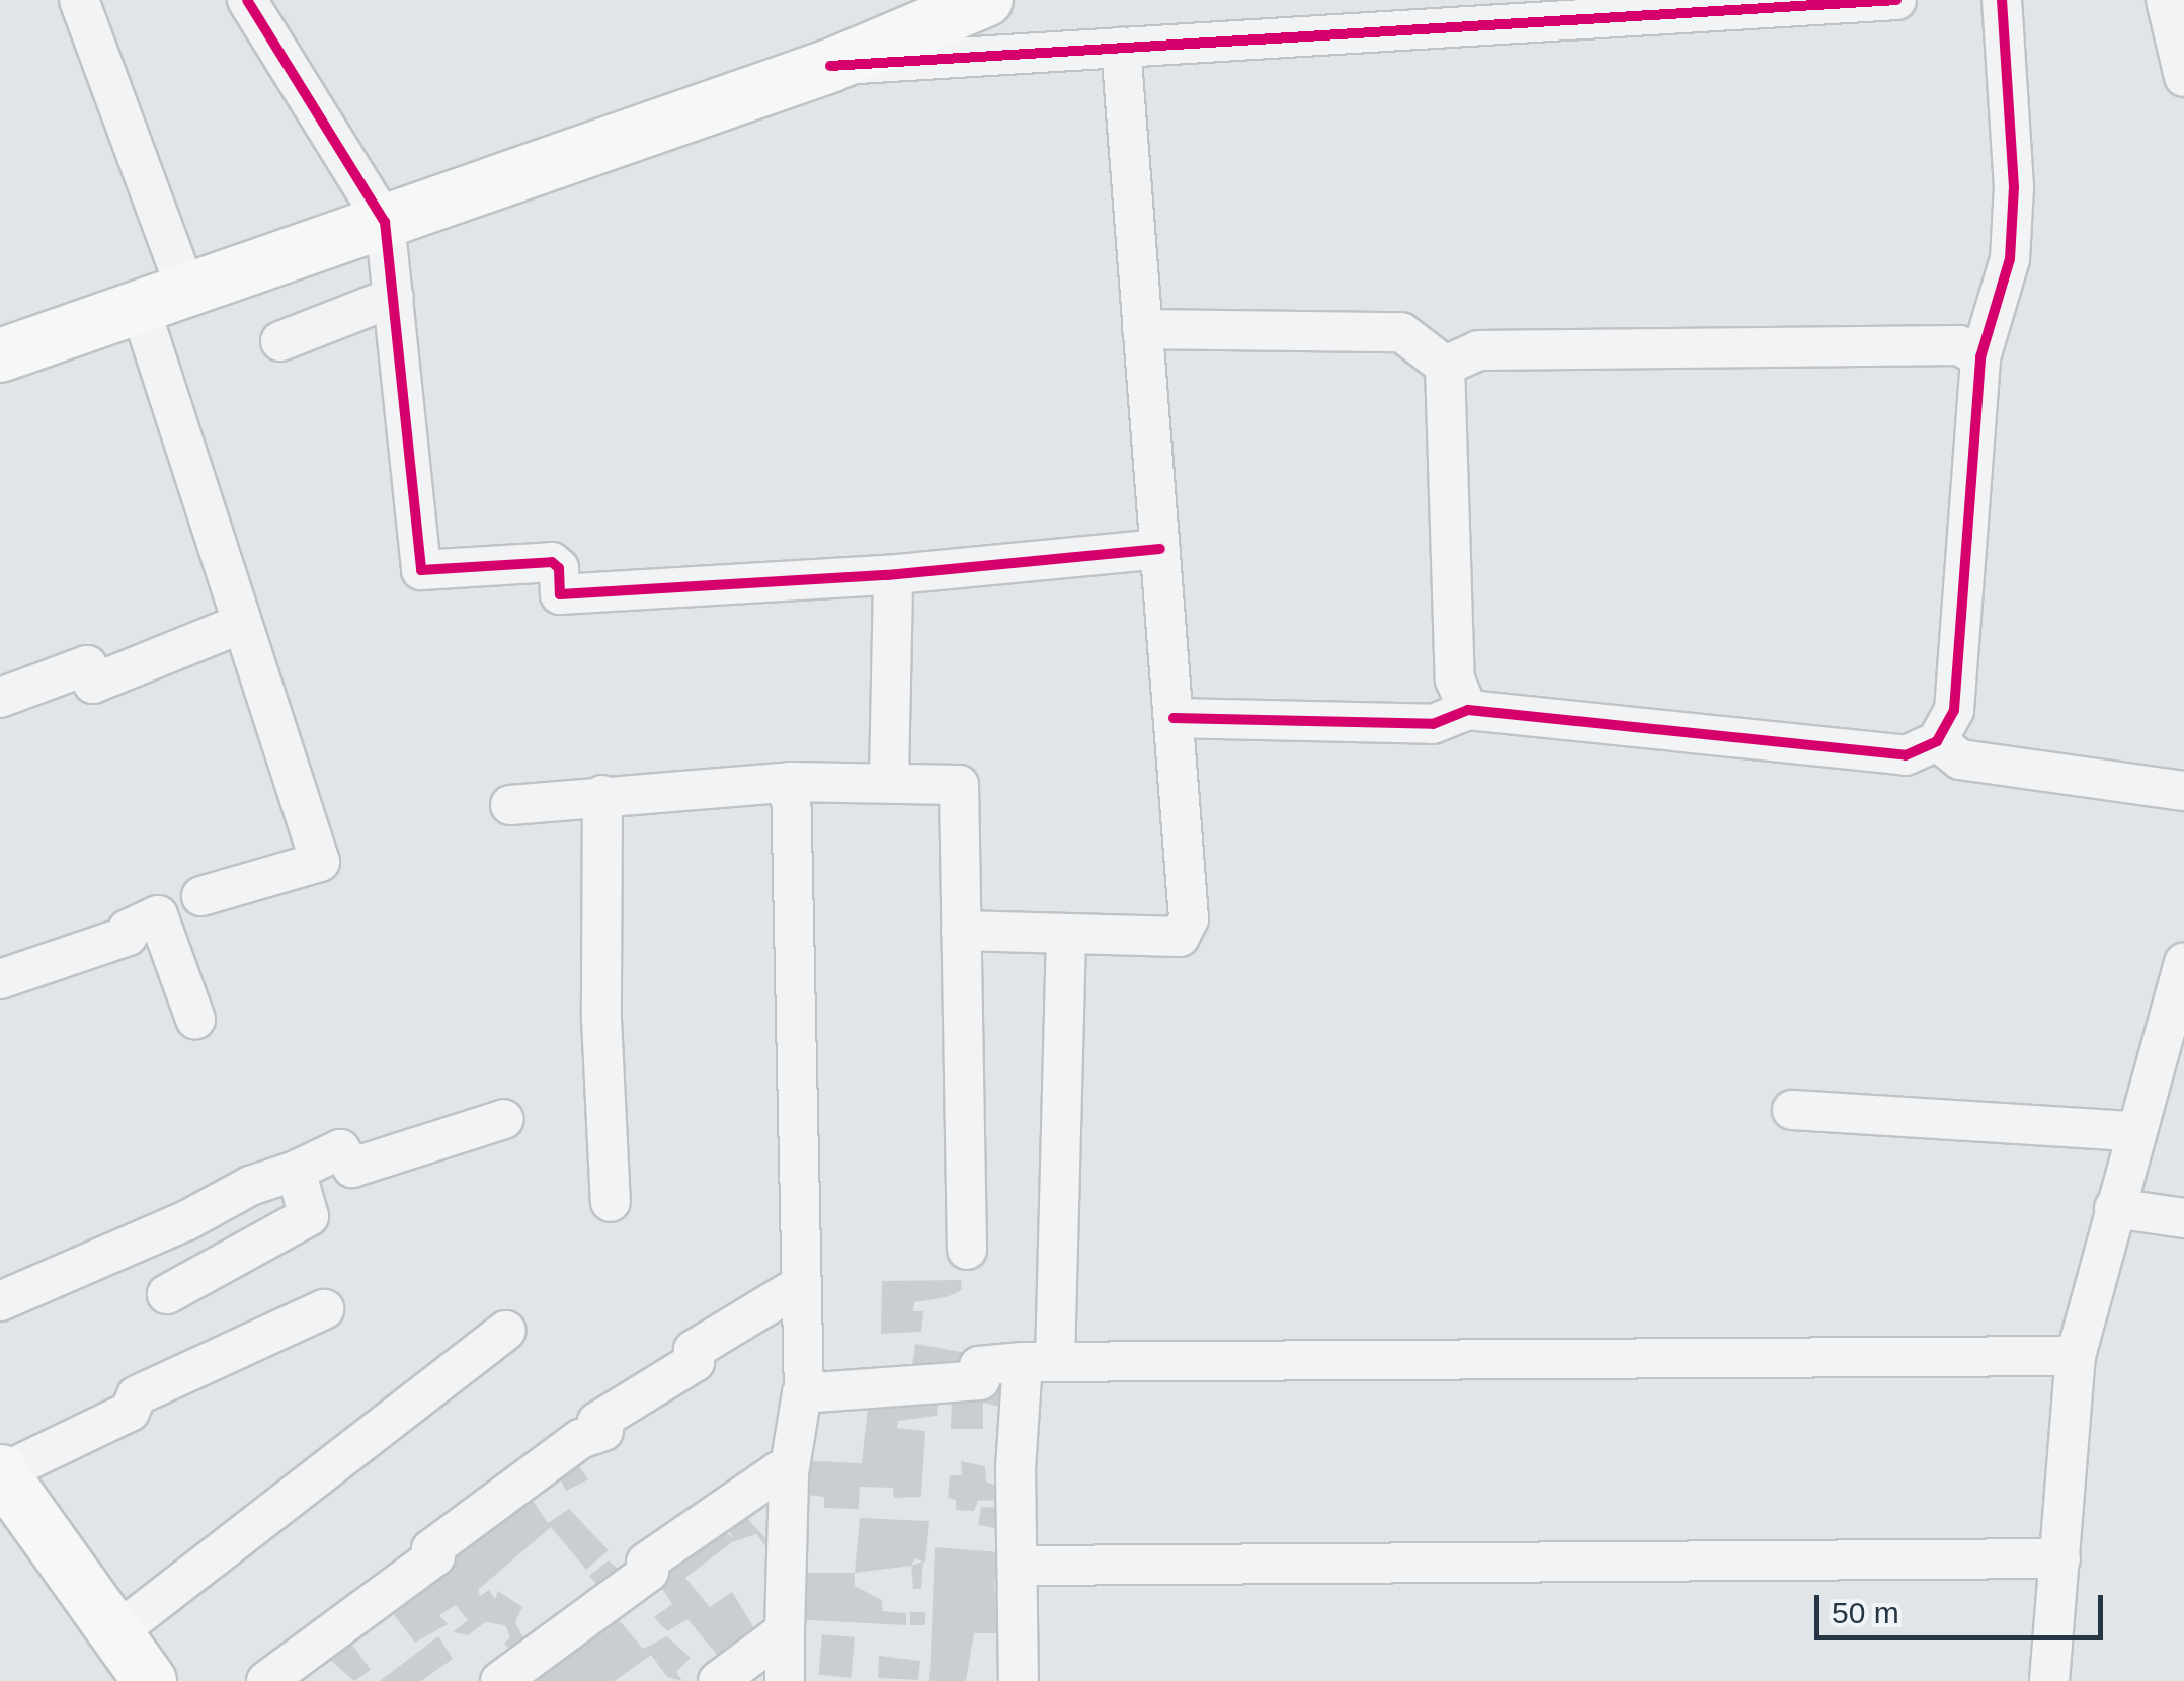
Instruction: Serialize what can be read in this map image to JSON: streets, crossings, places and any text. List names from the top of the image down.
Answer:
{
  "scale_bar": "50 m"
}
